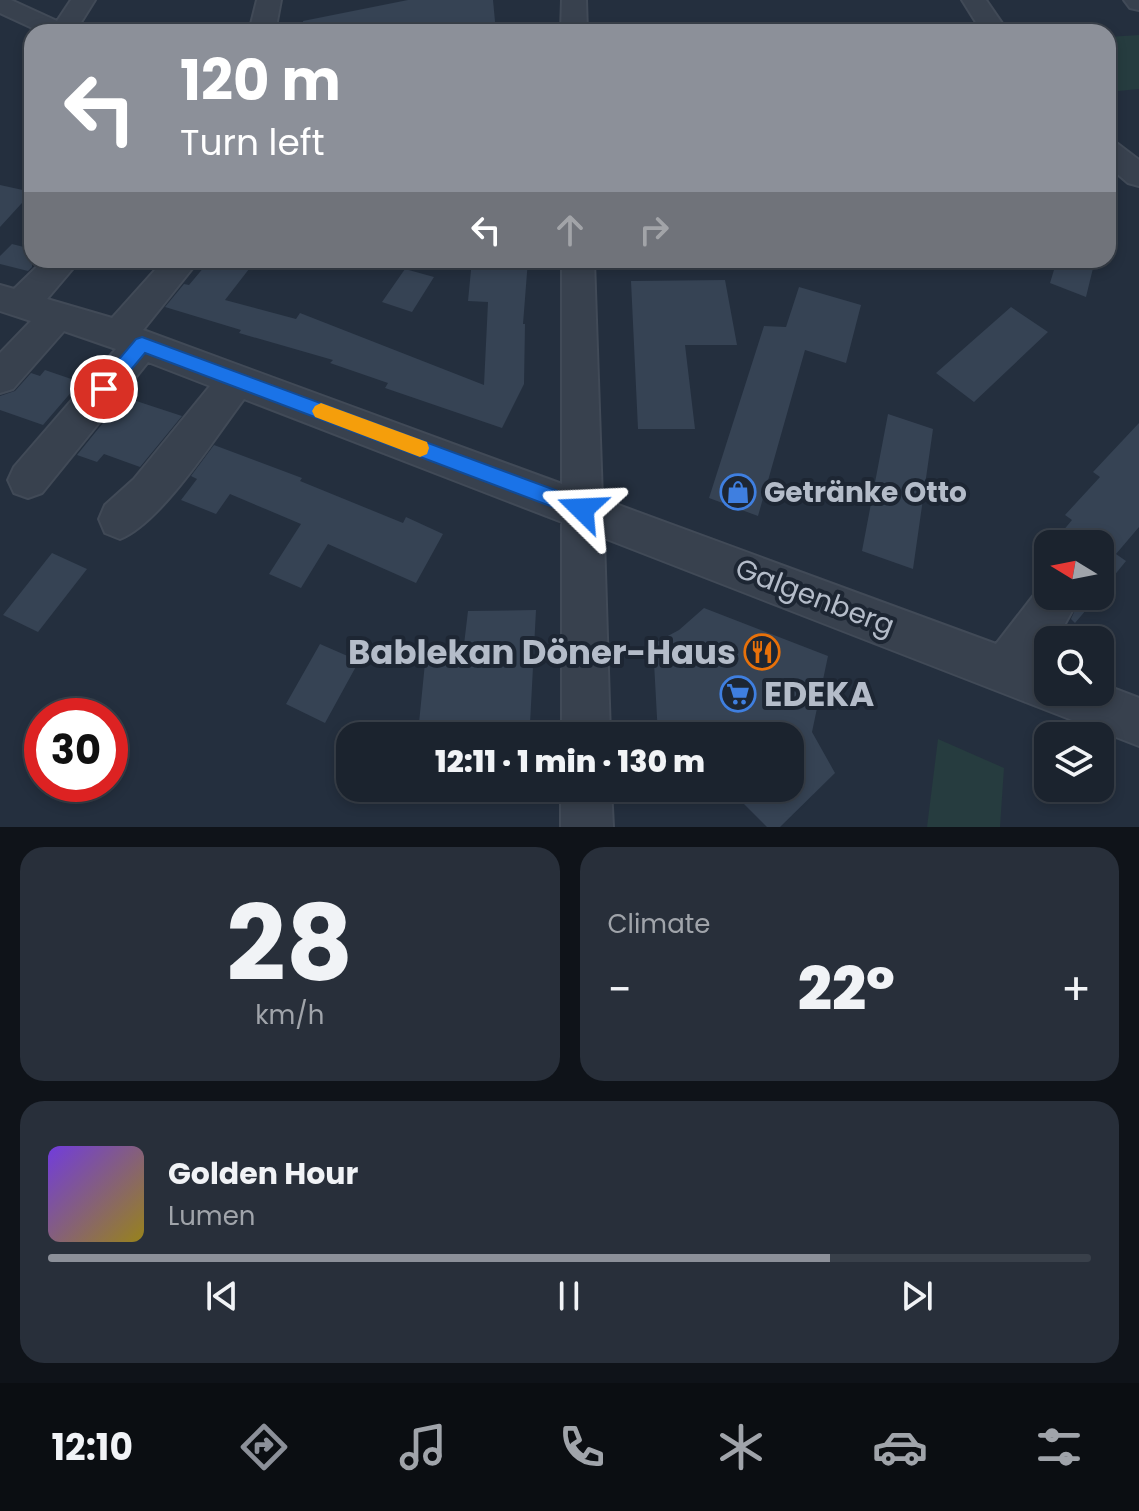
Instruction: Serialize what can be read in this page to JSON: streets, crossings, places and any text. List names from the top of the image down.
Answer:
{
  "streets": {
    "street": ["Galgenberg"]
  },
  "places": {
    "shop": ["Getränke Otto"],
    "restaurant": ["Bablekan Döner-Haus"],
    "supermarket": ["EDEKA"]
  },
  "north": "left",
  "page": {
    "turn": ["120 m", "Turn left"],
    "limit": "30",
    "trip": "12:11 · 1 min · 130 m",
    "tile": [
      ["28", "km/h"],
      "Climate"
    ],
    "heat": ["−", "22°", "+"],
    "song": ["Golden Hour", "Lumen"],
    "tabs": "12:10"
  }
}
